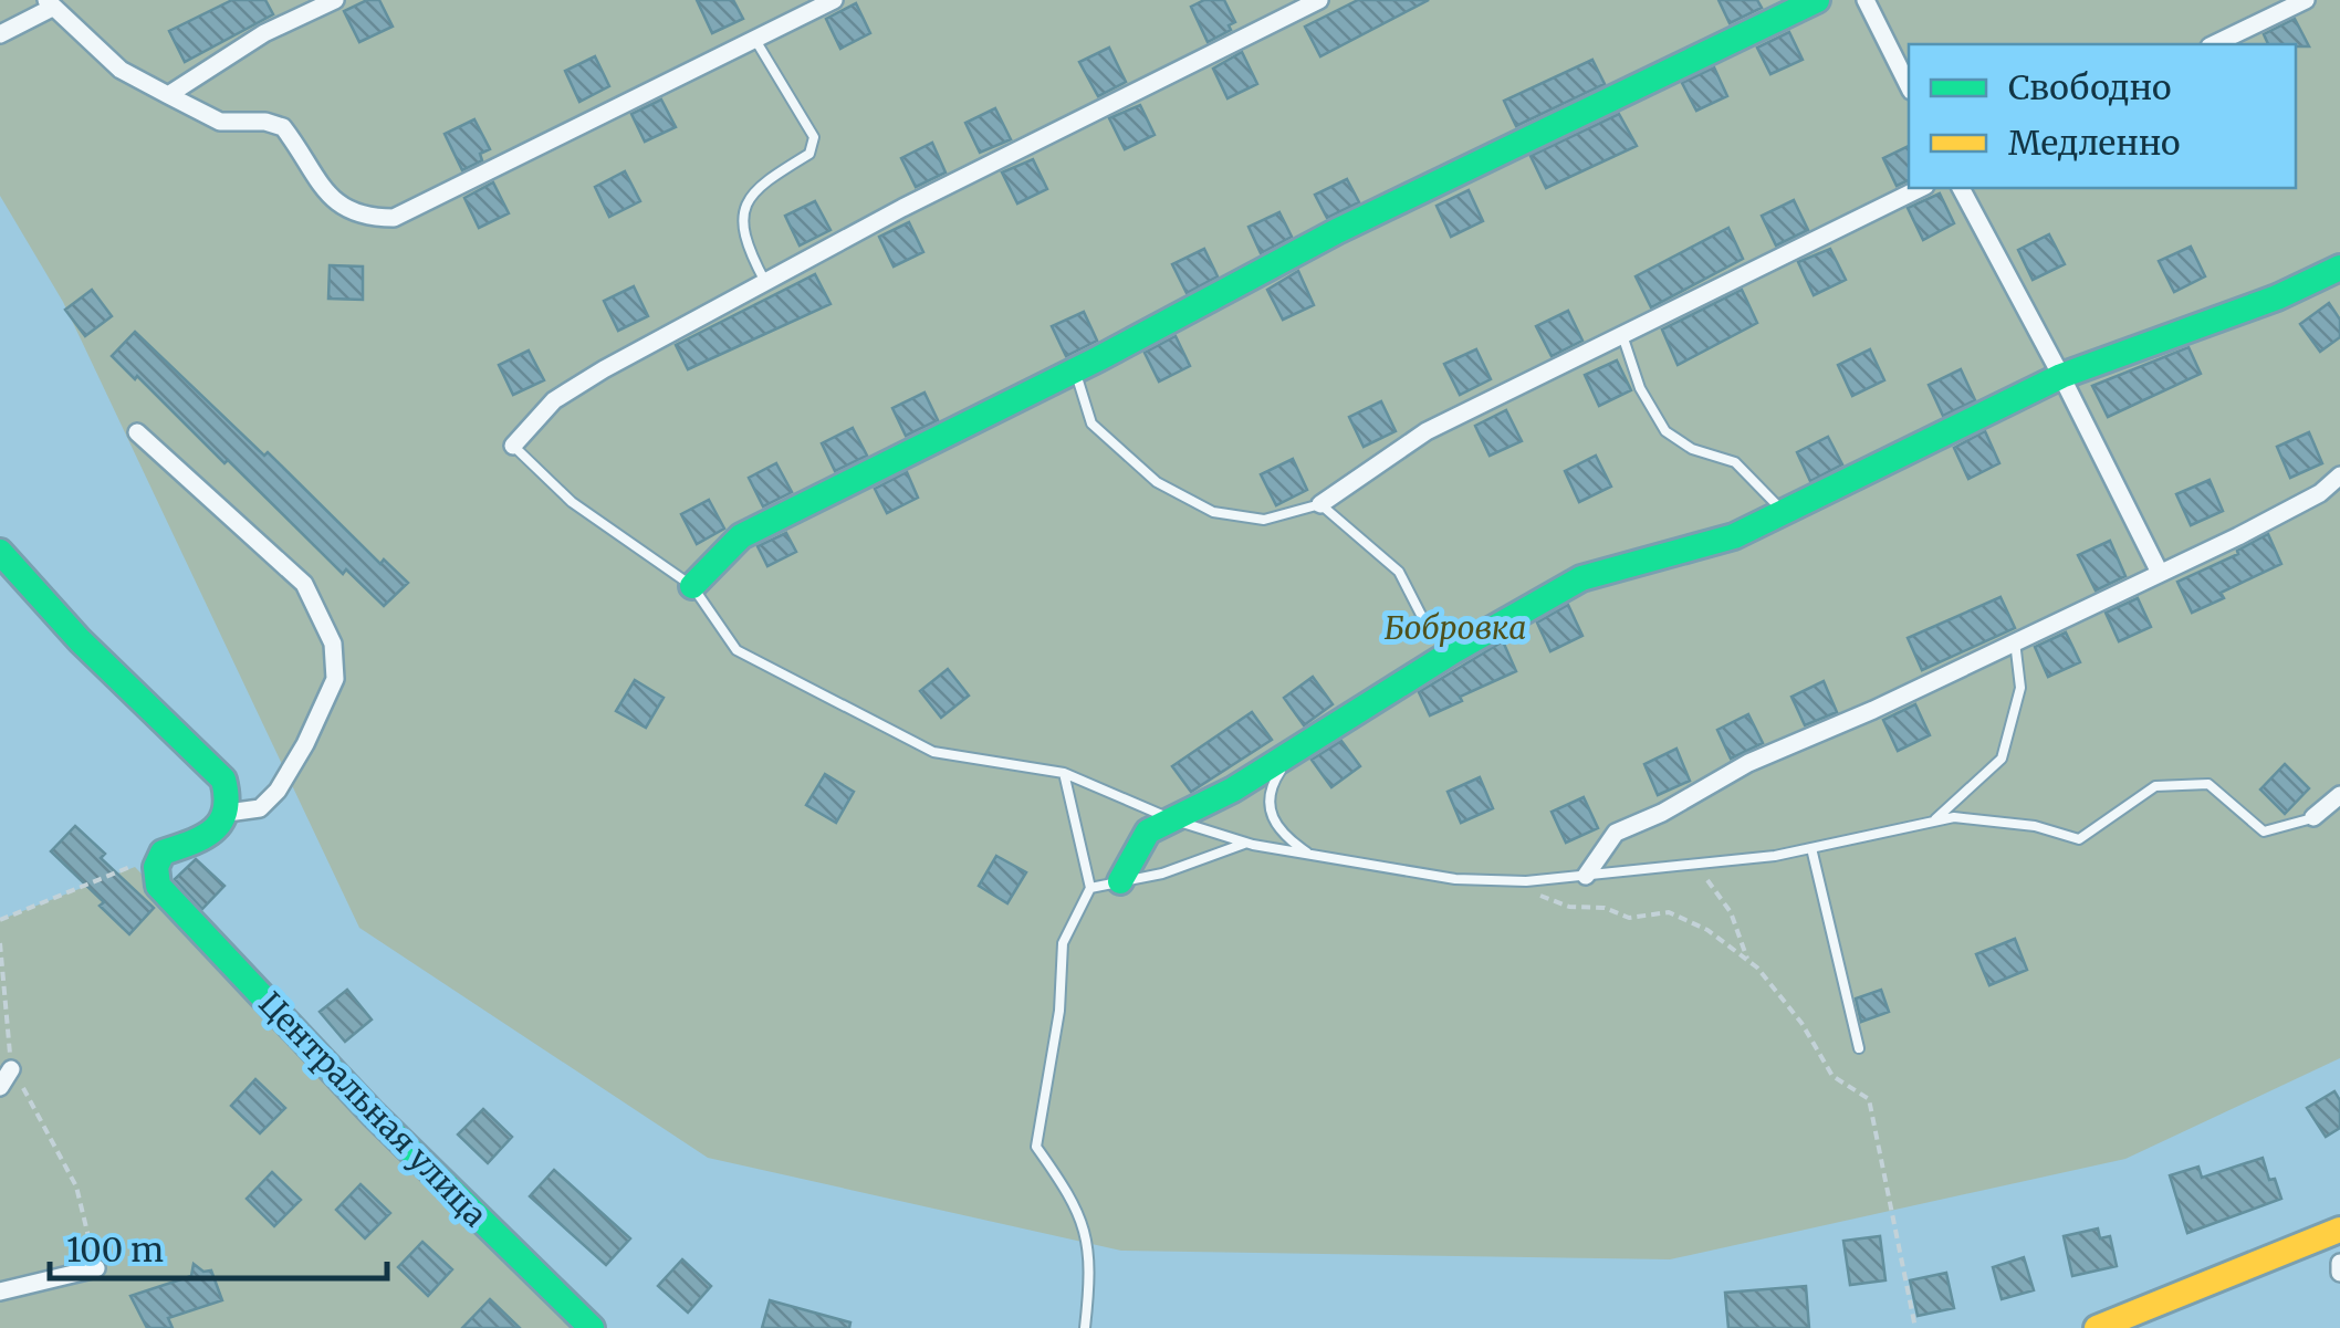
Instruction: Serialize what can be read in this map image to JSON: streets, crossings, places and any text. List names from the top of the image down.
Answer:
{
  "streets": {
    "street": ["Центральная улица"]
  },
  "parks": ["Бобровка"],
  "legend": ["Свободно", "Медленно"],
  "scale_bar": "100 m"
}
